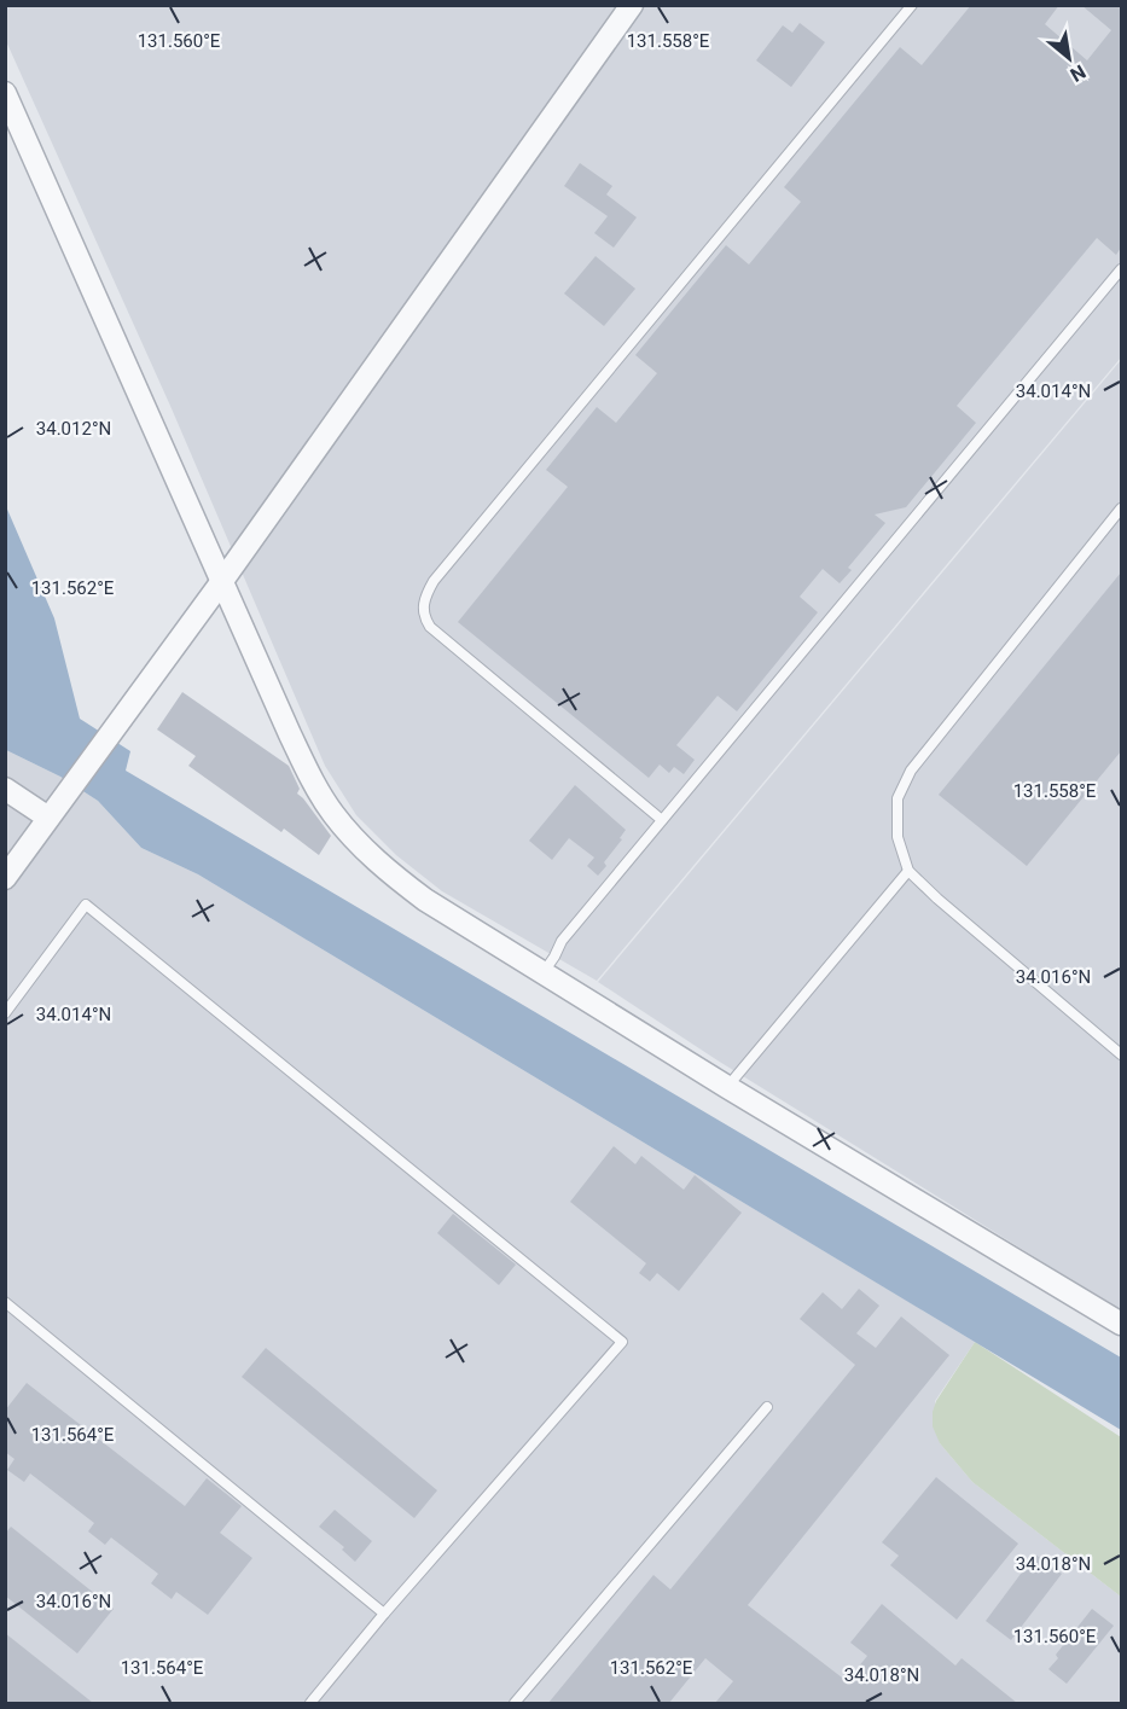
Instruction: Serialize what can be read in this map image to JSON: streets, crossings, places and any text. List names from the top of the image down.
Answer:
{
  "north": "bottom right",
  "coordinates": [
    "131.560°E",
    "131.558°E",
    "34.014°N",
    "34.012°N",
    "131.562°E",
    "34.016°N",
    "131.564°E",
    "34.018°N"
  ]
}
